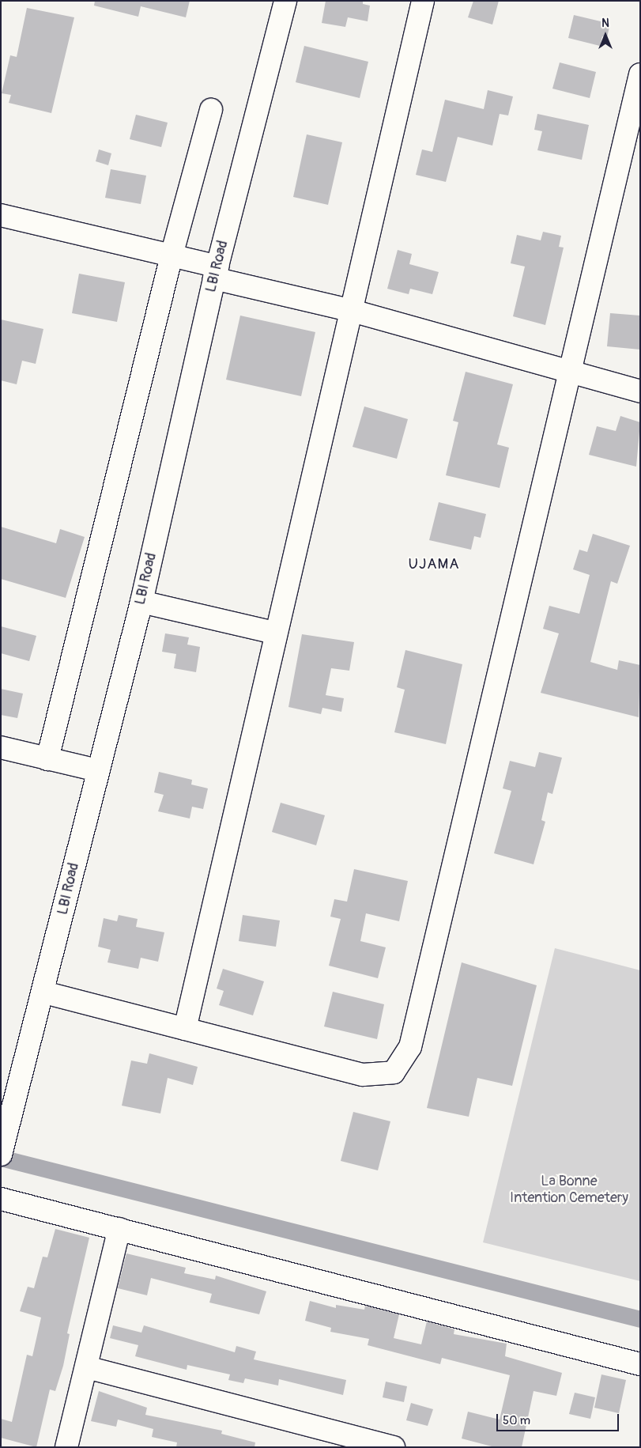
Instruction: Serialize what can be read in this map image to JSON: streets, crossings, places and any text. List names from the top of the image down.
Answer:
{
  "streets": {
    "street": ["LBI Road"]
  },
  "districts": ["UJAMA"],
  "parks": ["La Bonne Intention Cemetery"],
  "scale_bar": "50 m",
  "north": "top"
}
